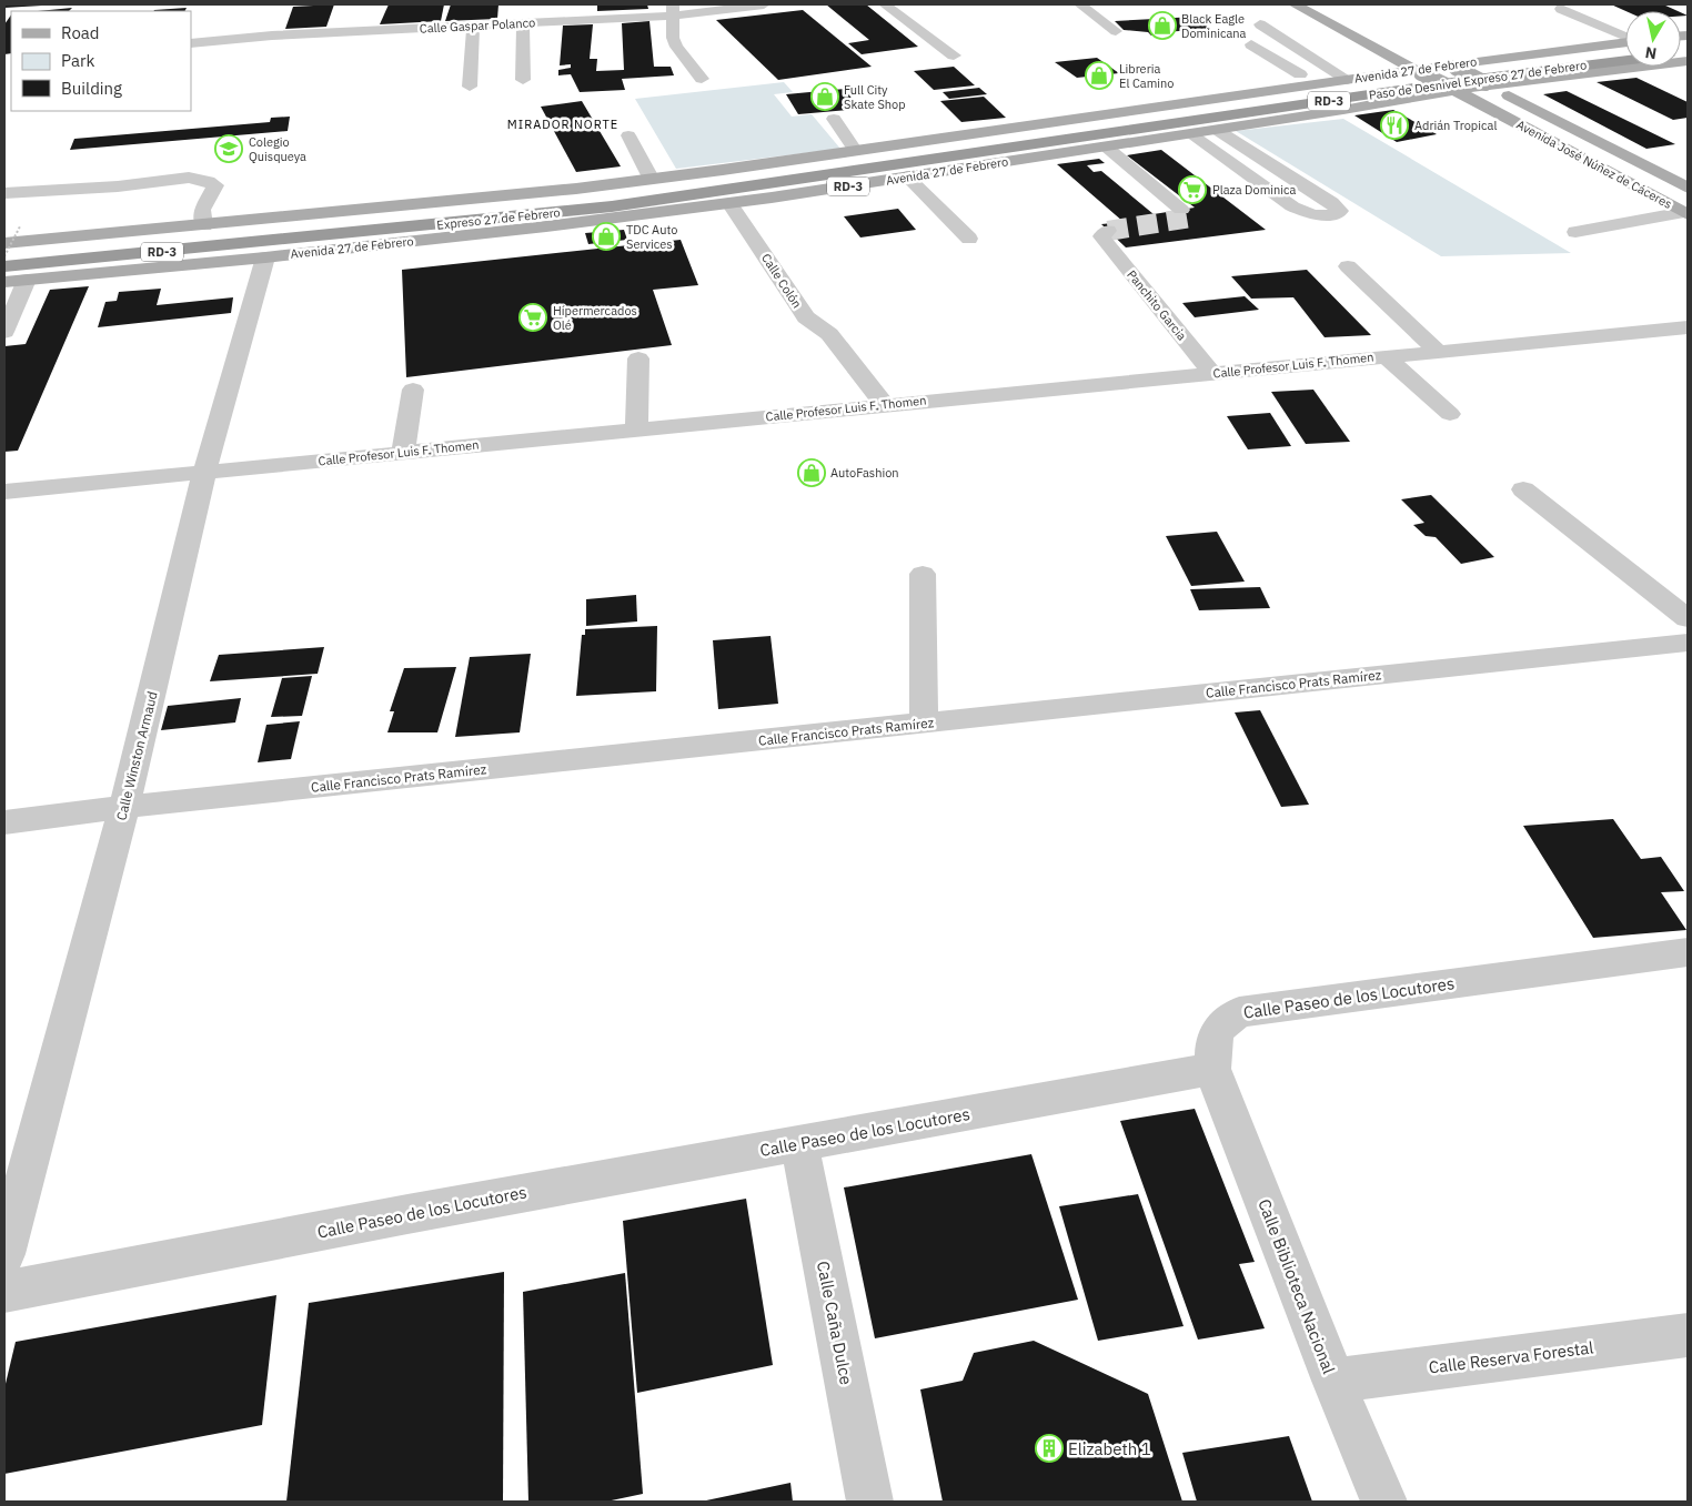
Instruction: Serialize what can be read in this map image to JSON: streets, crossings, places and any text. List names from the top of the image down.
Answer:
{
  "streets": {
    "highway": ["Paso de Desnivel Expreso 27 de Febrero", "RD-3", "Expreso 27 de Febrero"],
    "main road": ["Avenida 27 de Febrero", "Avenida José Núñez de Cáceres"],
    "street": [
      "Calle Gaspar Polanco",
      "Calle Colón",
      "Panchito Garcia",
      "Calle Profesor Luis F. Thomen",
      "Calle Francisco Prats Ramírez",
      "Calle Winston Armaud",
      "Calle Paseo de los Locutores",
      "Calle Biblioteca Nacional",
      "Calle Caña Dulce",
      "Calle Reserva Forestal"
    ]
  },
  "crossings": [
    ["Avenida 27 de Febrero", "Avenida José Núñez de Cáceres"],
    ["Avenida 27 de Febrero", "Calle Colón"],
    ["Avenida 27 de Febrero", "Calle Winston Armaud"],
    ["Paso de Desnivel Expreso 27 de Febrero", "Expreso 27 de Febrero"],
    ["Calle Colón", "Calle Profesor Luis F. Thomen"],
    ["Panchito Garcia", "Calle Profesor Luis F. Thomen"],
    ["Calle Profesor Luis F. Thomen", "Calle Winston Armaud"],
    ["Calle Francisco Prats Ramírez", "Calle Winston Armaud"],
    ["Calle Paseo de los Locutores", "Calle Biblioteca Nacional"],
    ["Calle Paseo de los Locutores", "Calle Caña Dulce"],
    ["Calle Biblioteca Nacional", "Calle Reserva Forestal"]
  ],
  "districts": ["MIRADOR NORTE"],
  "places": {
    "shop": [
      "Black Eagle Dominicana",
      "Libreria El Camino",
      "Full City Skate Shop",
      "TDC Auto Services",
      "AutoFashion"
    ],
    "restaurant": ["Adrián Tropical"],
    "school or university": ["Colegio Quisqueya"],
    "supermarket": ["Plaza Dominica", "Hipermercados Olé"],
    "building": ["Elizabeth 1"]
  },
  "legend": ["Road", "Park", "Building"],
  "north": "bottom"
}
